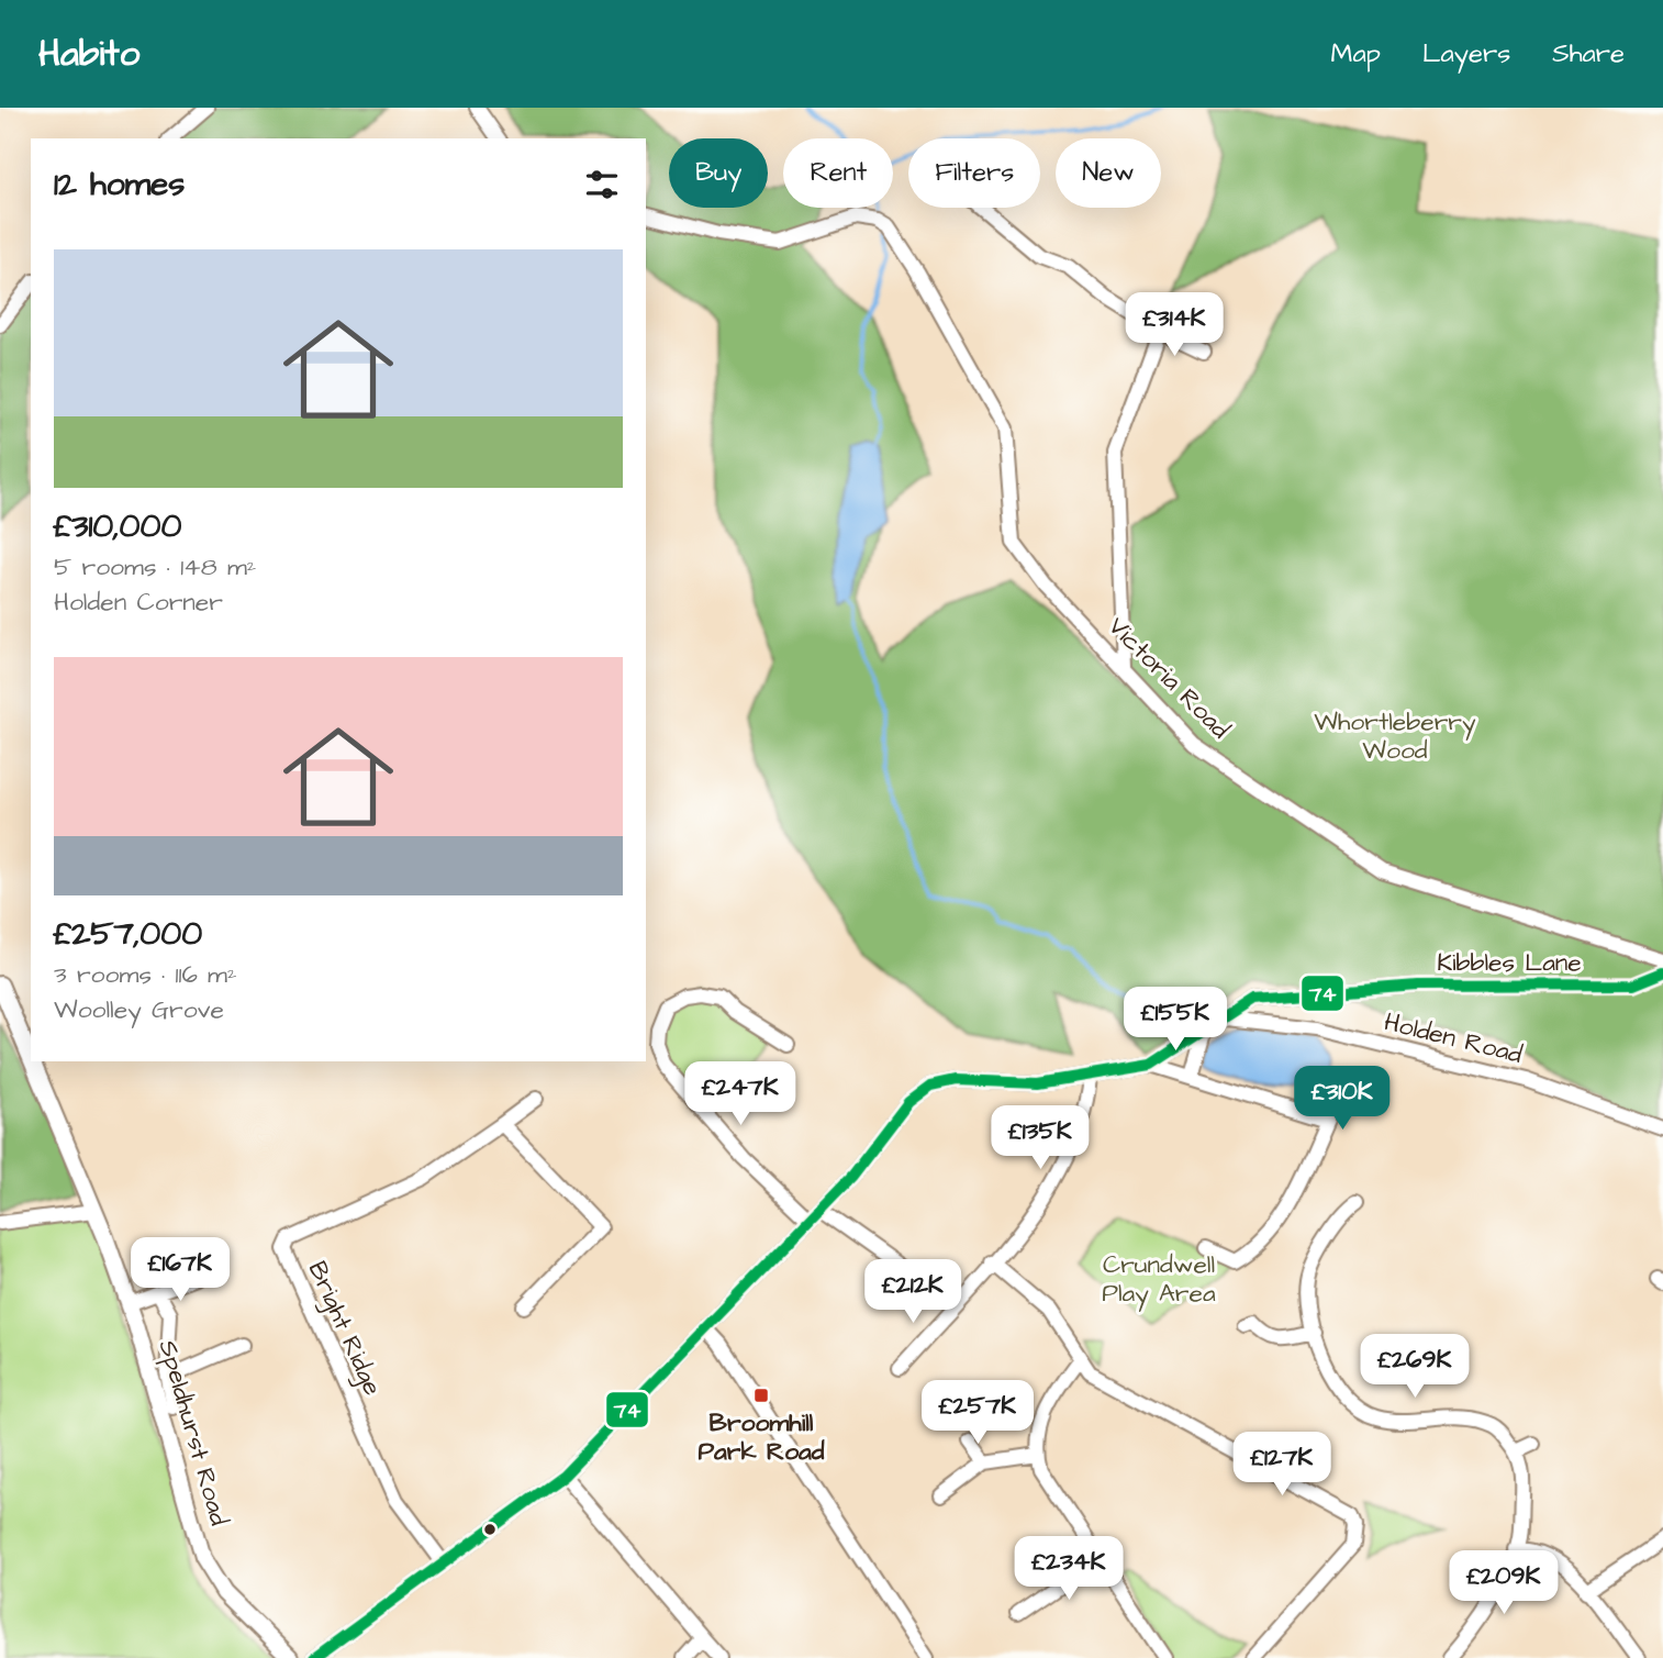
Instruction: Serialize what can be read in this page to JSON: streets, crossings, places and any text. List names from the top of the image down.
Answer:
{
  "streets": {
    "street": [
      "Victoria Road",
      "Kibbles Lane",
      "Holden Road",
      "Bright Ridge",
      "Speldhurst Road"
    ]
  },
  "crossings": [
    ["Kibbles Lane", "Holden Road"],
    ["Kibbles Lane", "Bright Ridge"]
  ],
  "parks": ["Whortleberry Wood", "Crundwell Play Area"],
  "places": {
    "transit": ["Broomhill Park Road"]
  },
  "lines": ["transit line 74"],
  "page": {
    "header": "Habito",
    "nav": ["Map", "Layers", "Share"],
    "chip": [
      "Buy",
      "Rent",
      "Filters",
      "New"
    ],
    "heading": "12 homes",
    "list": [
      {
        "name": "£310,000",
        "note": "5 rooms · 148 m² · Holden Corner"
      },
      {
        "name": "£257,000",
        "note": "3 rooms · 116 m² · Woolley Grove"
      }
    ],
    "price": [
      "£314K",
      "£155K",
      "£247K",
      "£310K",
      "£135K",
      "£167K",
      "£212K",
      "£269K",
      "£257K",
      "£127K",
      "£234K",
      "£209K"
    ]
  }
}
